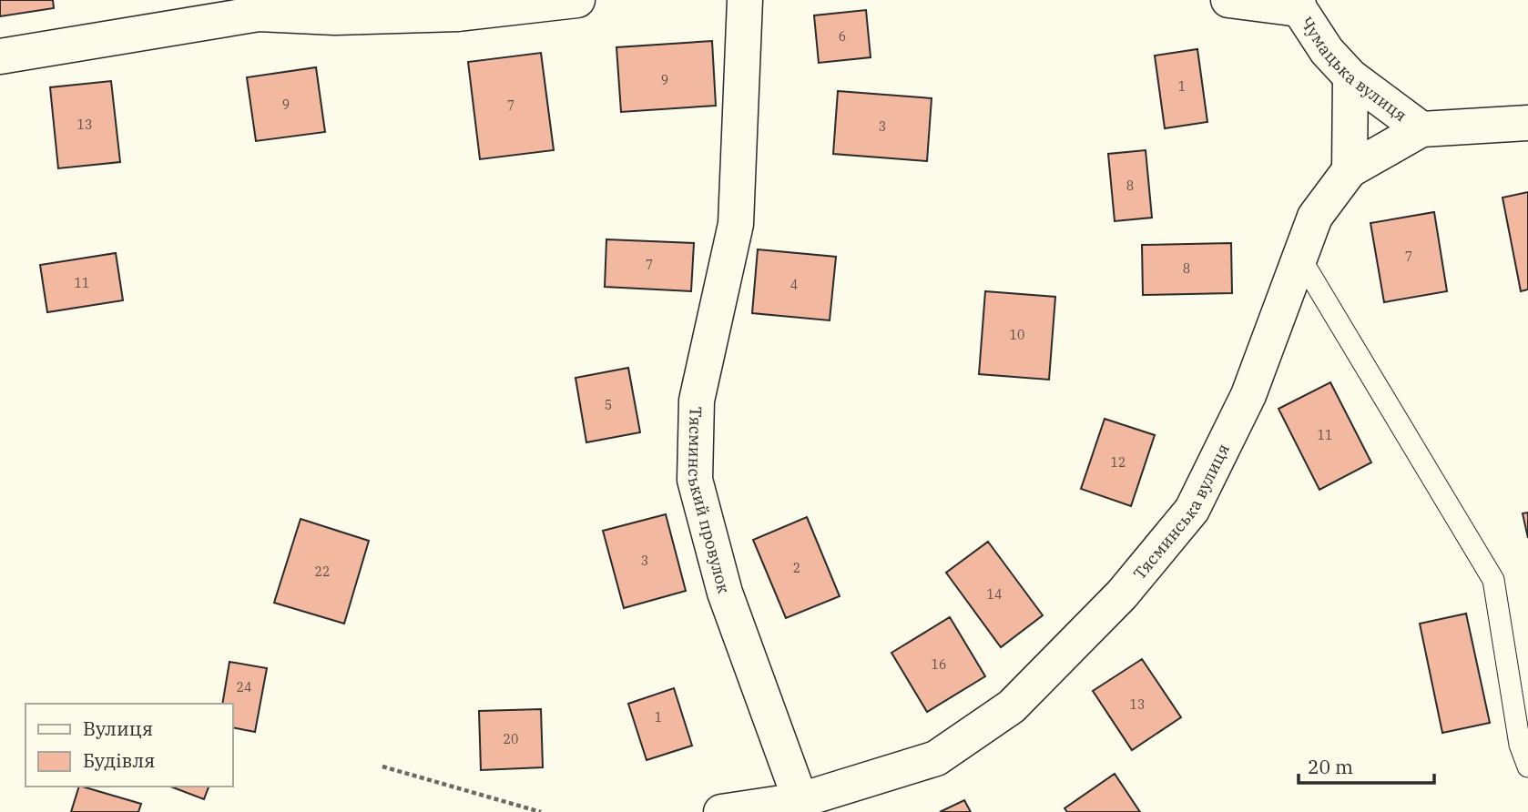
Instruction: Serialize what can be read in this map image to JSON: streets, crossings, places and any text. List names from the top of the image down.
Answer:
{
  "streets": {
    "street": ["Чумацька вулиця", "Тясминський провулок", "Тясминська вулиця"]
  },
  "crossings": [
    ["Чумацька вулиця", "Тясминська вулиця"],
    ["Тясминський провулок", "Тясминська вулиця"]
  ],
  "house_numbers": [
    "6",
    "9",
    "1",
    "9",
    "7",
    "13",
    "3",
    "8",
    "7",
    "7",
    "8",
    "11",
    "4",
    "10",
    "5",
    "11",
    "12",
    "3",
    "2",
    "22",
    "14",
    "16",
    "24",
    "13",
    "1",
    "20"
  ],
  "legend": ["Вулиця", "Будівля"],
  "scale_bar": "20 m"
}
